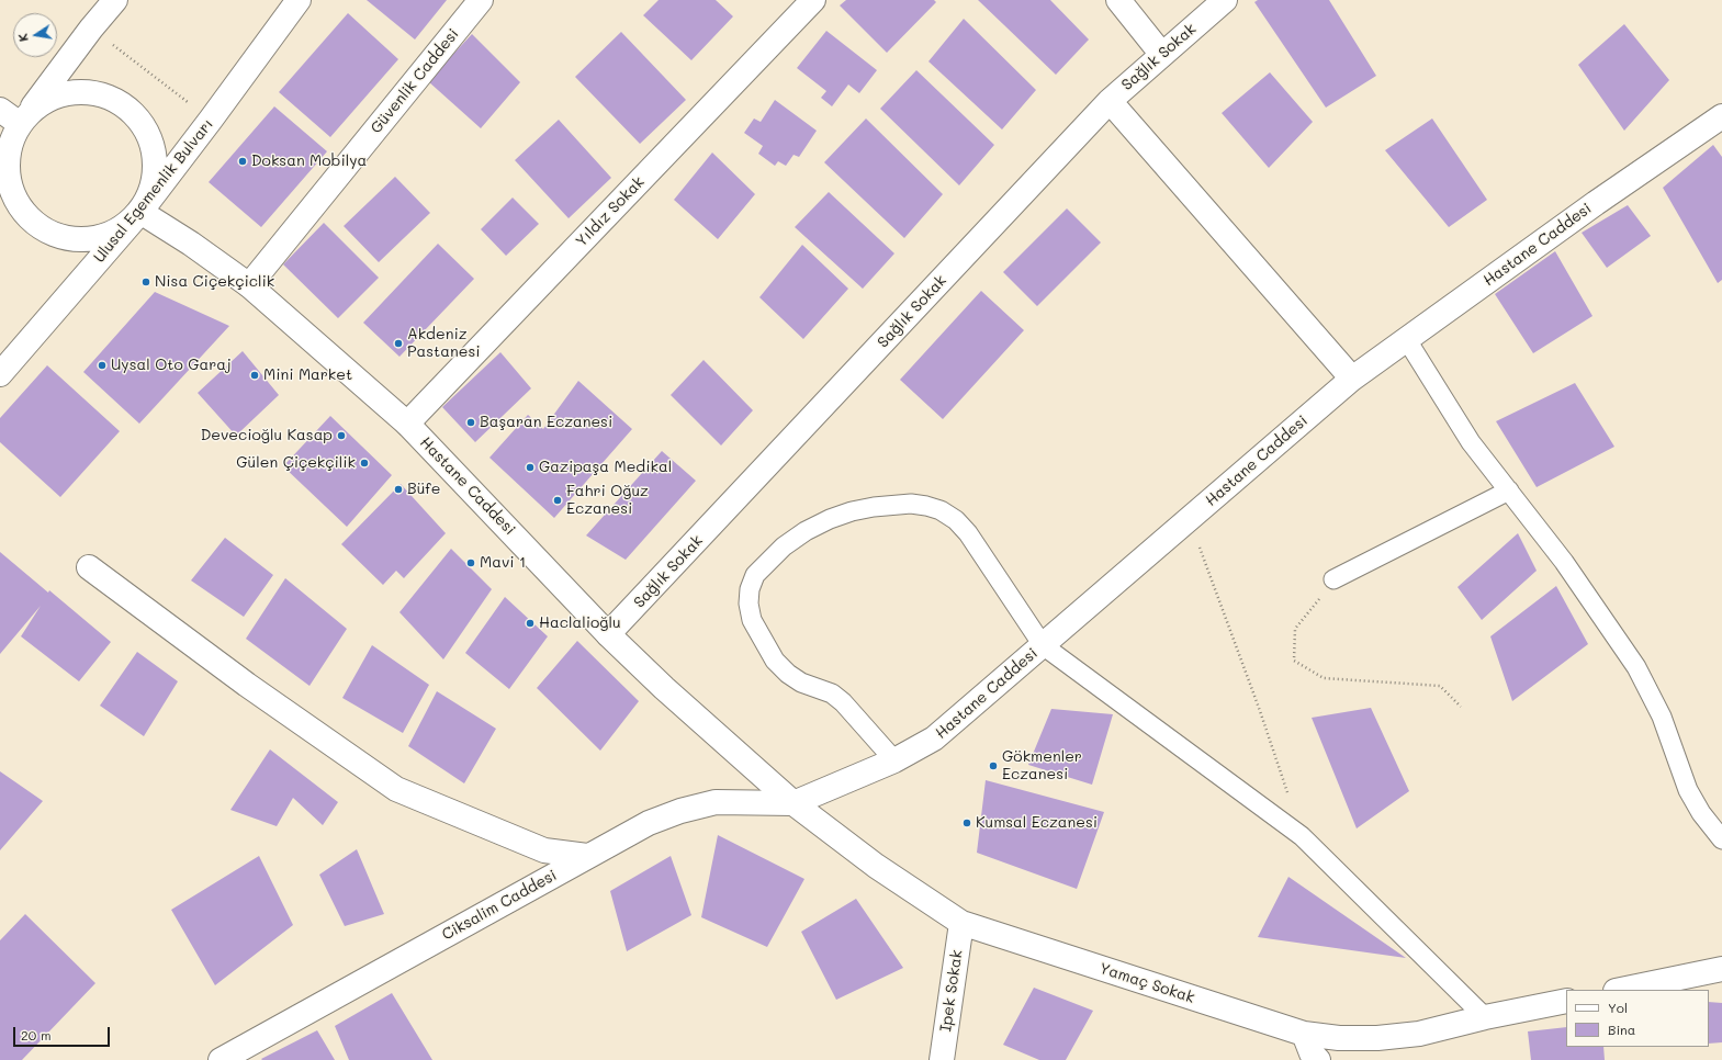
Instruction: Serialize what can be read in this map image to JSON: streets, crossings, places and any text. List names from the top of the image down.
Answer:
{
  "streets": {
    "main road": [
      "Sağlık Sokak",
      "Güvenlik Caddesi",
      "Ulusal Egemenlik Bulvarı",
      "Yıldız Sokak",
      "Hastane Caddesi",
      "Ciksalim Caddesi",
      "Yamaç Sokak",
      "Ipek Sokak"
    ]
  },
  "crossings": [
    ["Sağlık Sokak", "Hastane Caddesi"],
    ["Güvenlik Caddesi", "Hastane Caddesi"],
    ["Ulusal Egemenlik Bulvarı", "Hastane Caddesi"],
    ["Yıldız Sokak", "Hastane Caddesi"],
    ["Hastane Caddesi", "Ciksalim Caddesi"],
    ["Hastane Caddesi", "Yamaç Sokak"],
    ["Hastane Caddesi", "Ipek Sokak"],
    ["Yamaç Sokak", "Ipek Sokak"]
  ],
  "places": [
    "Doksan Mobilya",
    "Nisa Ciçekçiclik",
    "Akdeniz Pastanesi",
    "Uysal Oto Garaj",
    "Mini Market",
    "Başaran Eczanesi",
    "Devecioğlu Kasap",
    "Gülen Çiçekçilik",
    "Gazipaşa Medikal",
    "Büfe",
    "Fahri Oğuz Eczanesi",
    "Mavi 1",
    "Haclalioğlu",
    "Gökmenler Eczanesi",
    "Kumsal Eczanesi"
  ],
  "legend": ["Yol", "Bina"],
  "scale_bar": "20 m",
  "north": "left"
}
